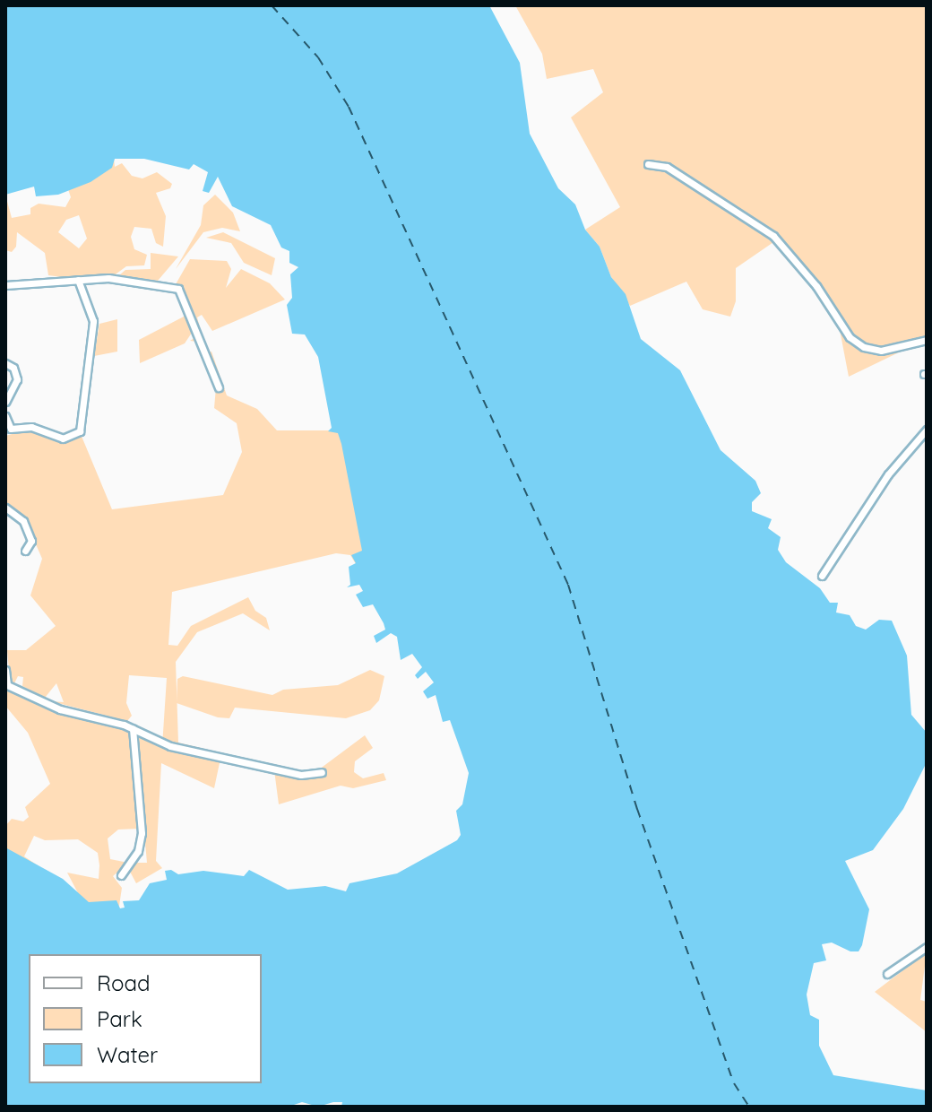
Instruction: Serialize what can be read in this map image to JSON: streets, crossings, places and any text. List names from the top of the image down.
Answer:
{
  "legend": ["Road", "Park", "Water"]
}
